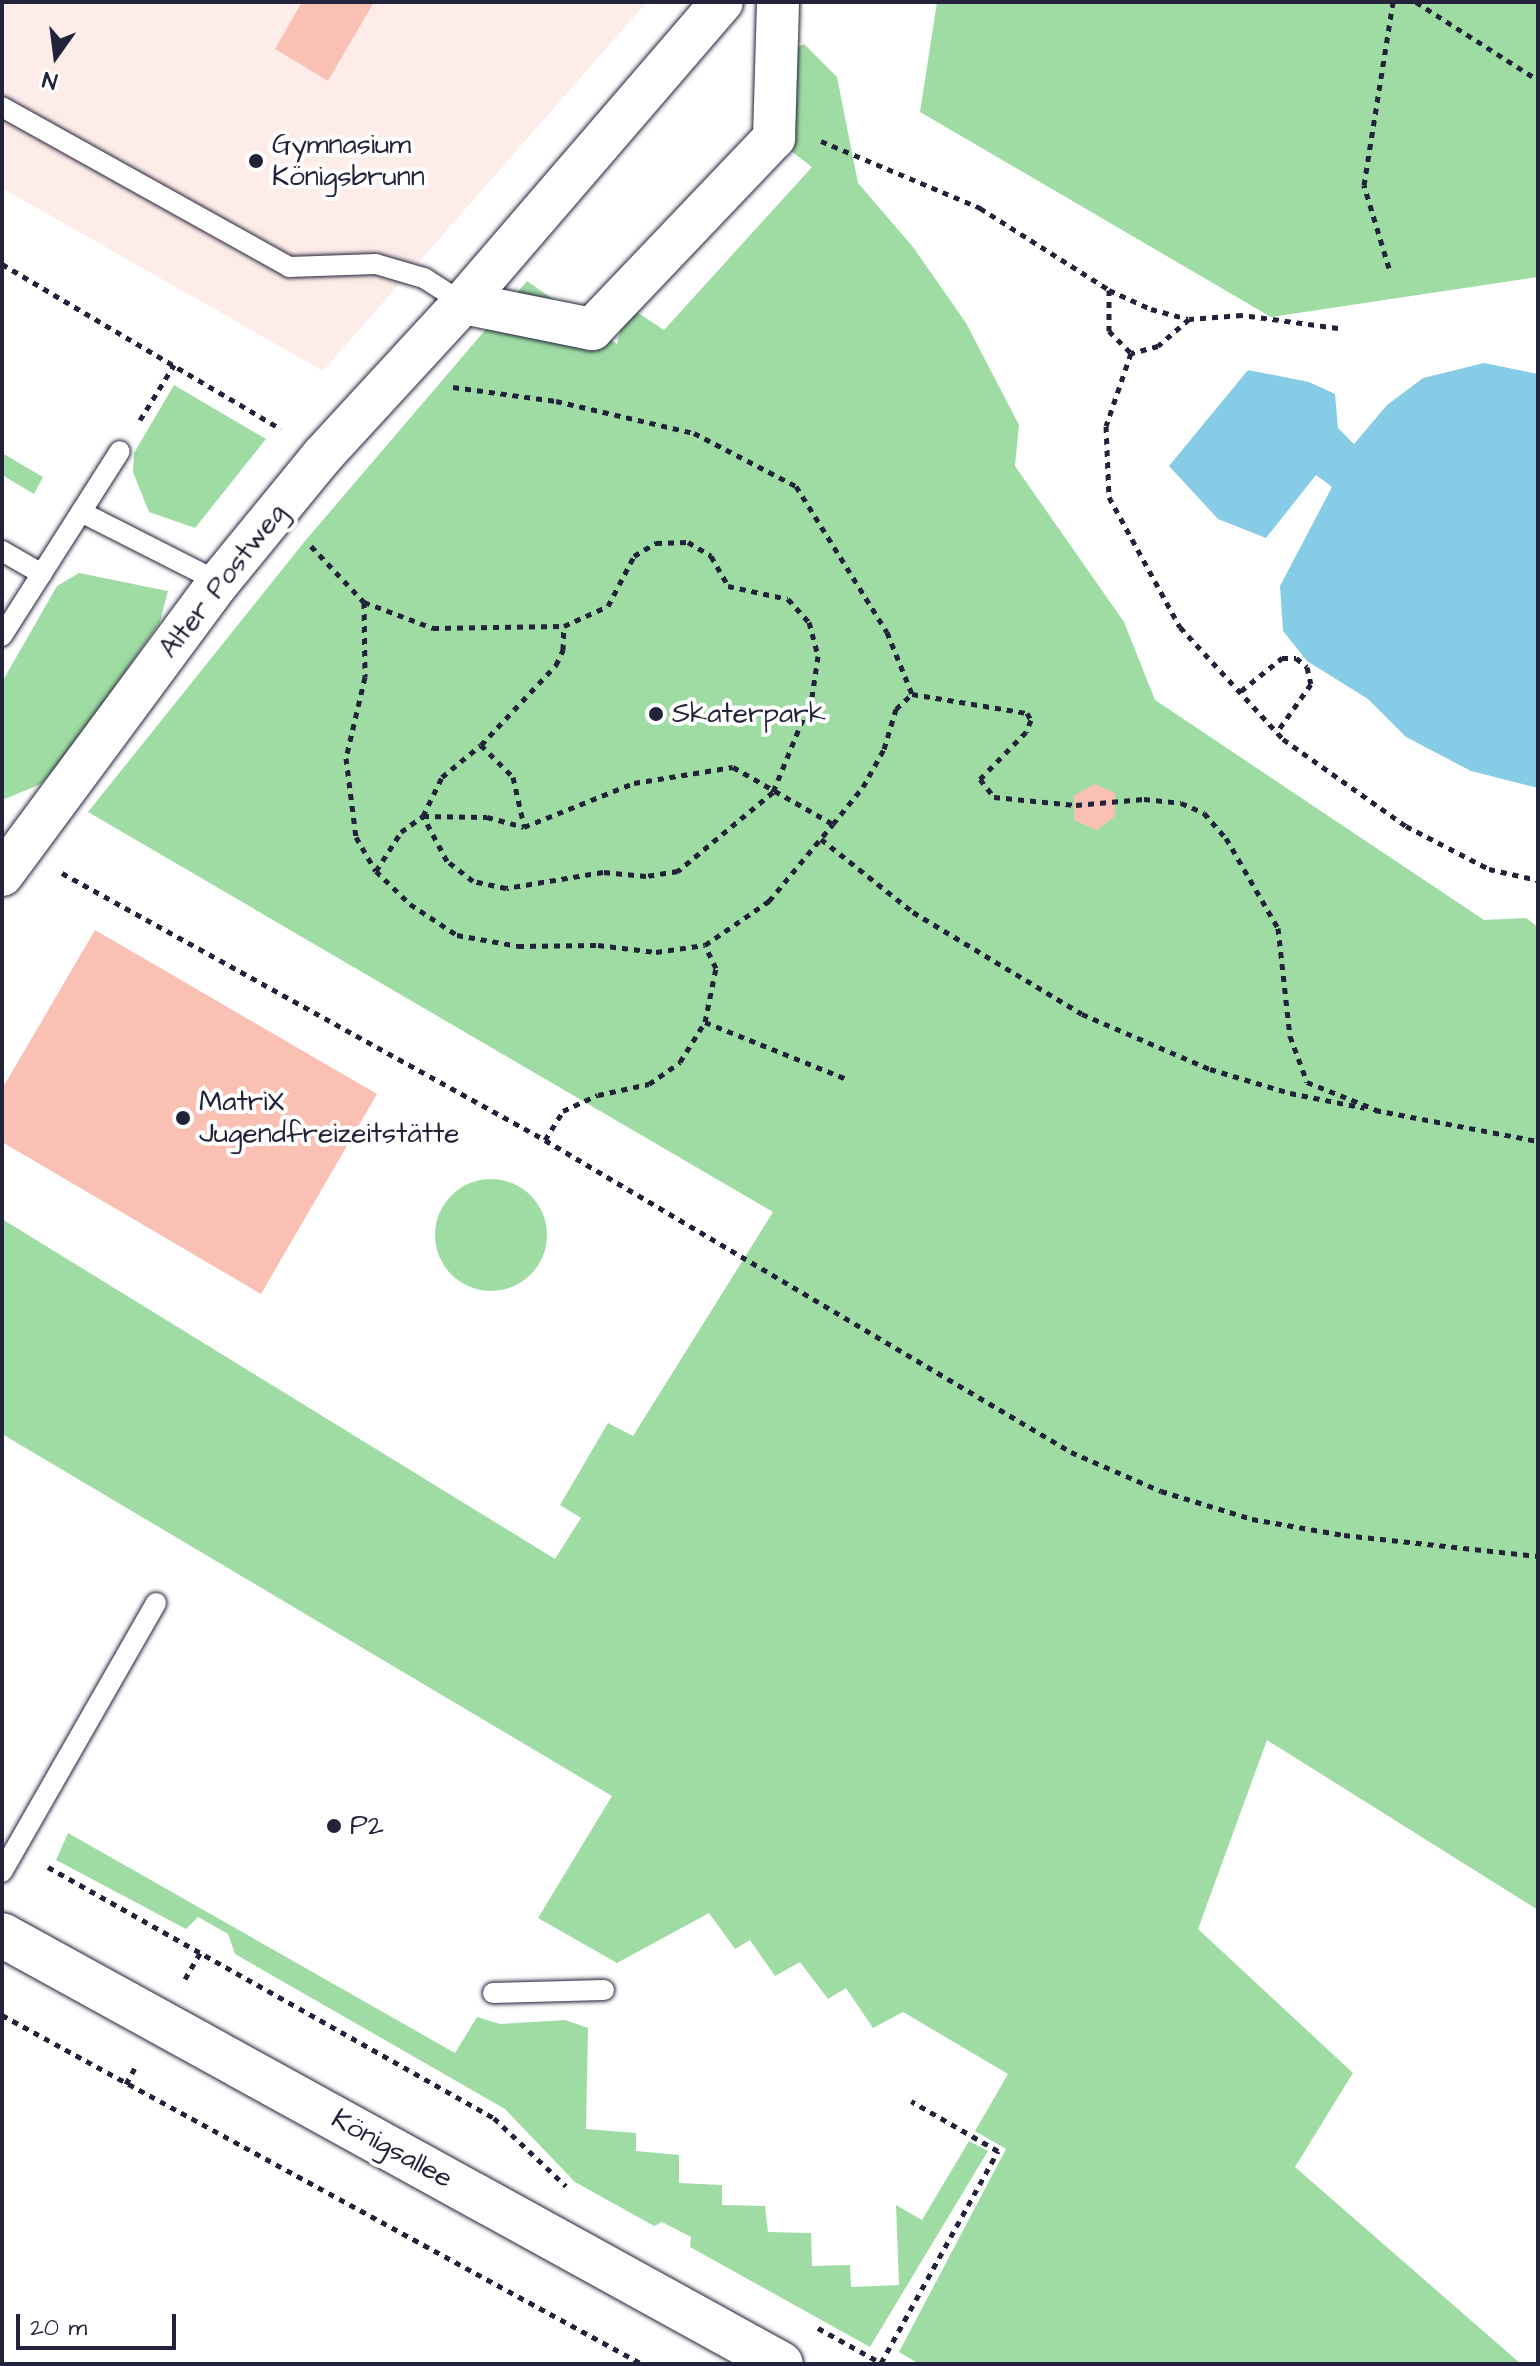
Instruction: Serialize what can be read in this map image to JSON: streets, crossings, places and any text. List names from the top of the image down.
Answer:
{
  "streets": {
    "street": ["Alter Postweg", "Königsallee"]
  },
  "places": [
    "Gymnasium Königsbrunn",
    "Skaterpark",
    "MatriX Jugendfreizeitstätte",
    "P2"
  ],
  "scale_bar": "20 m",
  "north": "bottom"
}
